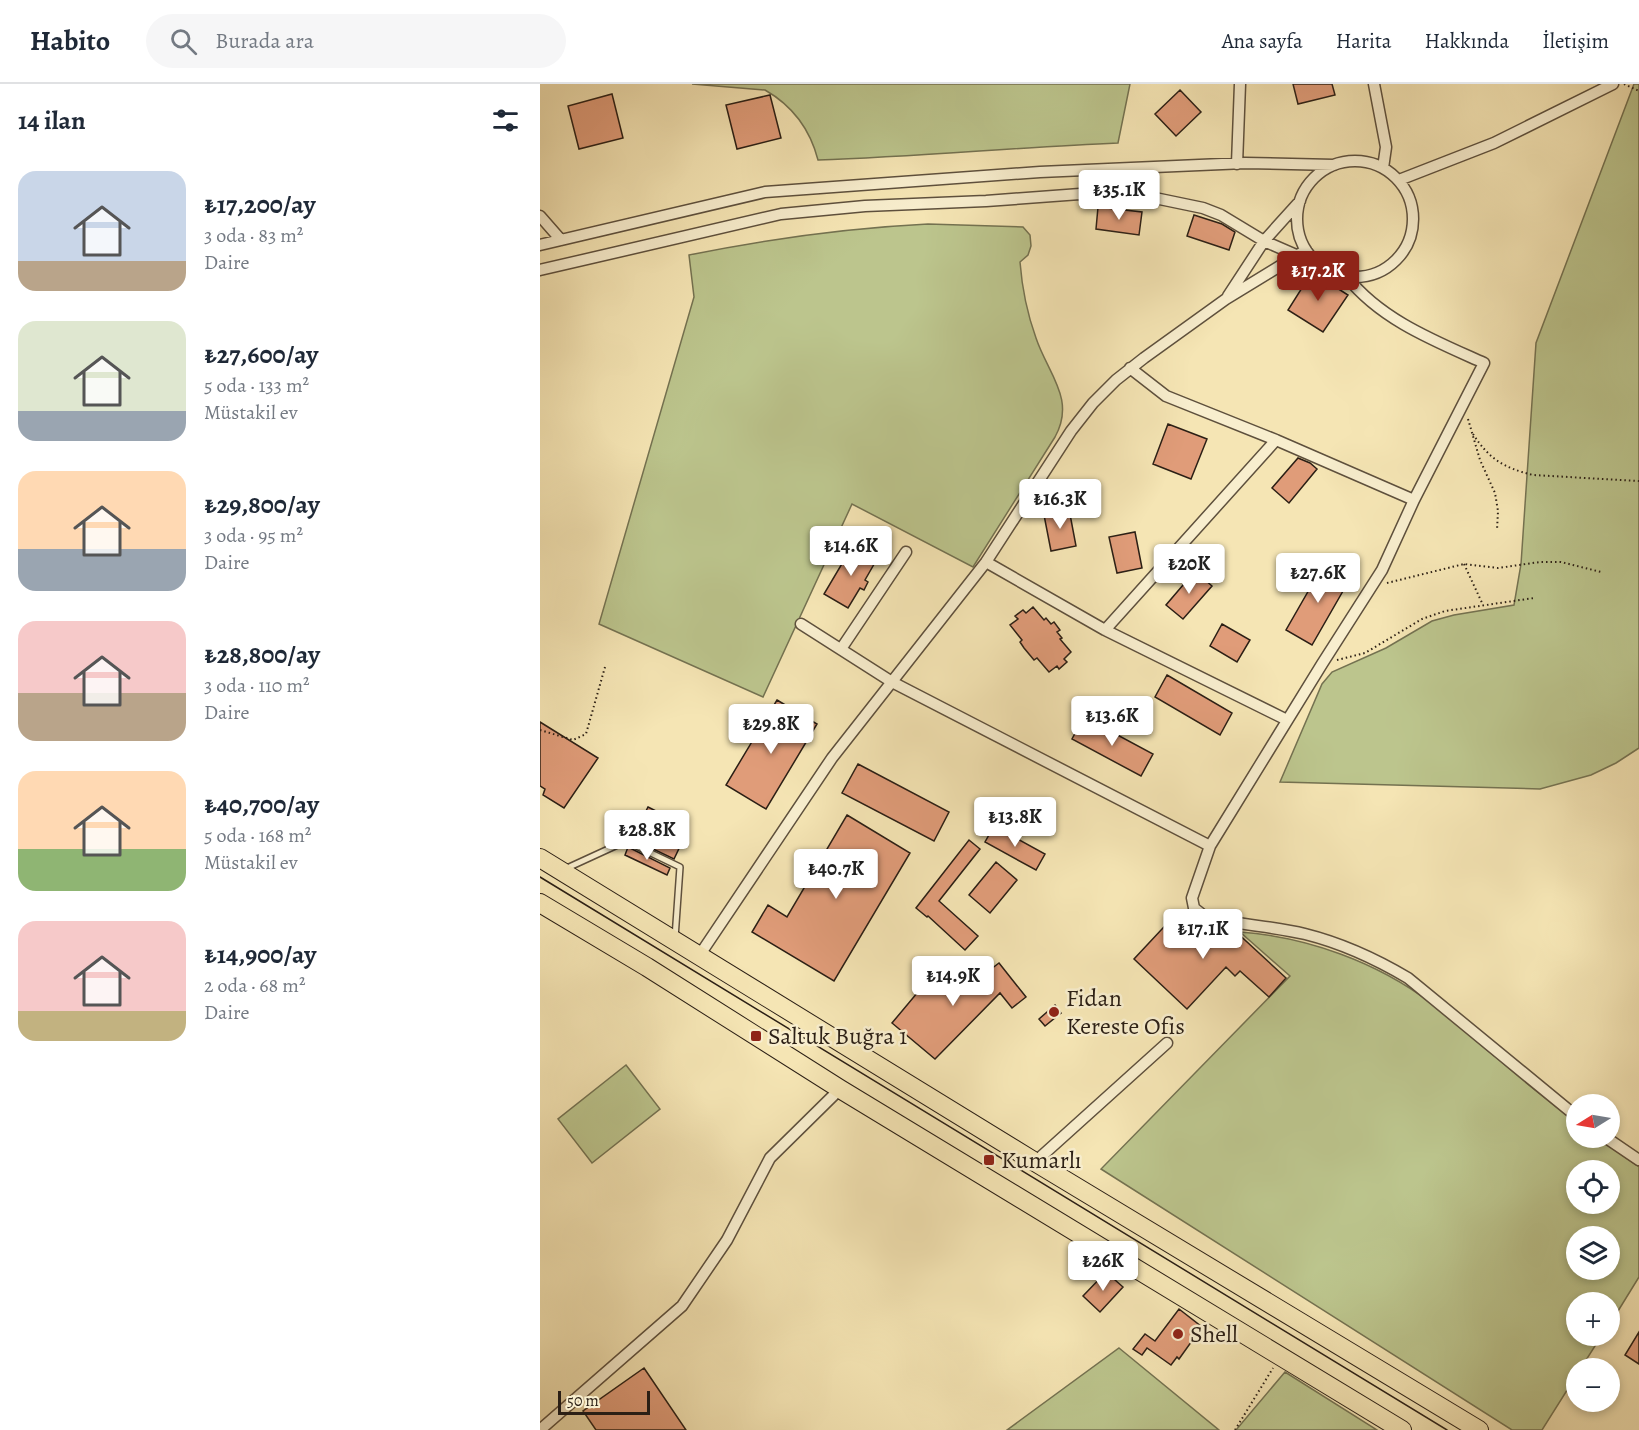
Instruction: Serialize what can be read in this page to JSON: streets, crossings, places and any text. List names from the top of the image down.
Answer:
{
  "places": {
    "other": ["Fidan Kereste Ofis", "Shell"],
    "transit": ["Saltuk Buğra 1", "Kumarlı"]
  },
  "scale_bar": "50 m",
  "north": "left",
  "page": {
    "header": "Habito",
    "search": "Burada ara",
    "nav": [
      "Ana sayfa",
      "Harita",
      "Hakkında",
      "İletişim"
    ],
    "heading": "14 ilan",
    "list": [
      {
        "name": "₺17,200/ay",
        "note": "3 oda · 83 m² · Daire"
      },
      {
        "name": "₺27,600/ay",
        "note": "5 oda · 133 m² · Müstakil ev"
      },
      {
        "name": "₺29,800/ay",
        "note": "3 oda · 95 m² · Daire"
      },
      {
        "name": "₺28,800/ay",
        "note": "3 oda · 110 m² · Daire"
      },
      {
        "name": "₺40,700/ay",
        "note": "5 oda · 168 m² · Müstakil ev"
      },
      {
        "name": "₺14,900/ay",
        "note": "2 oda · 68 m² · Daire"
      }
    ],
    "price": [
      "₺35.1K",
      "₺17.2K",
      "₺16.3K",
      "₺14.6K",
      "₺20K",
      "₺27.6K",
      "₺13.6K",
      "₺29.8K",
      "₺13.8K",
      "₺28.8K",
      "₺40.7K",
      "₺17.1K",
      "₺14.9K",
      "₺26K"
    ],
    "map_buttons": ["+", "−"],
    "scale": "50 m"
  }
}
